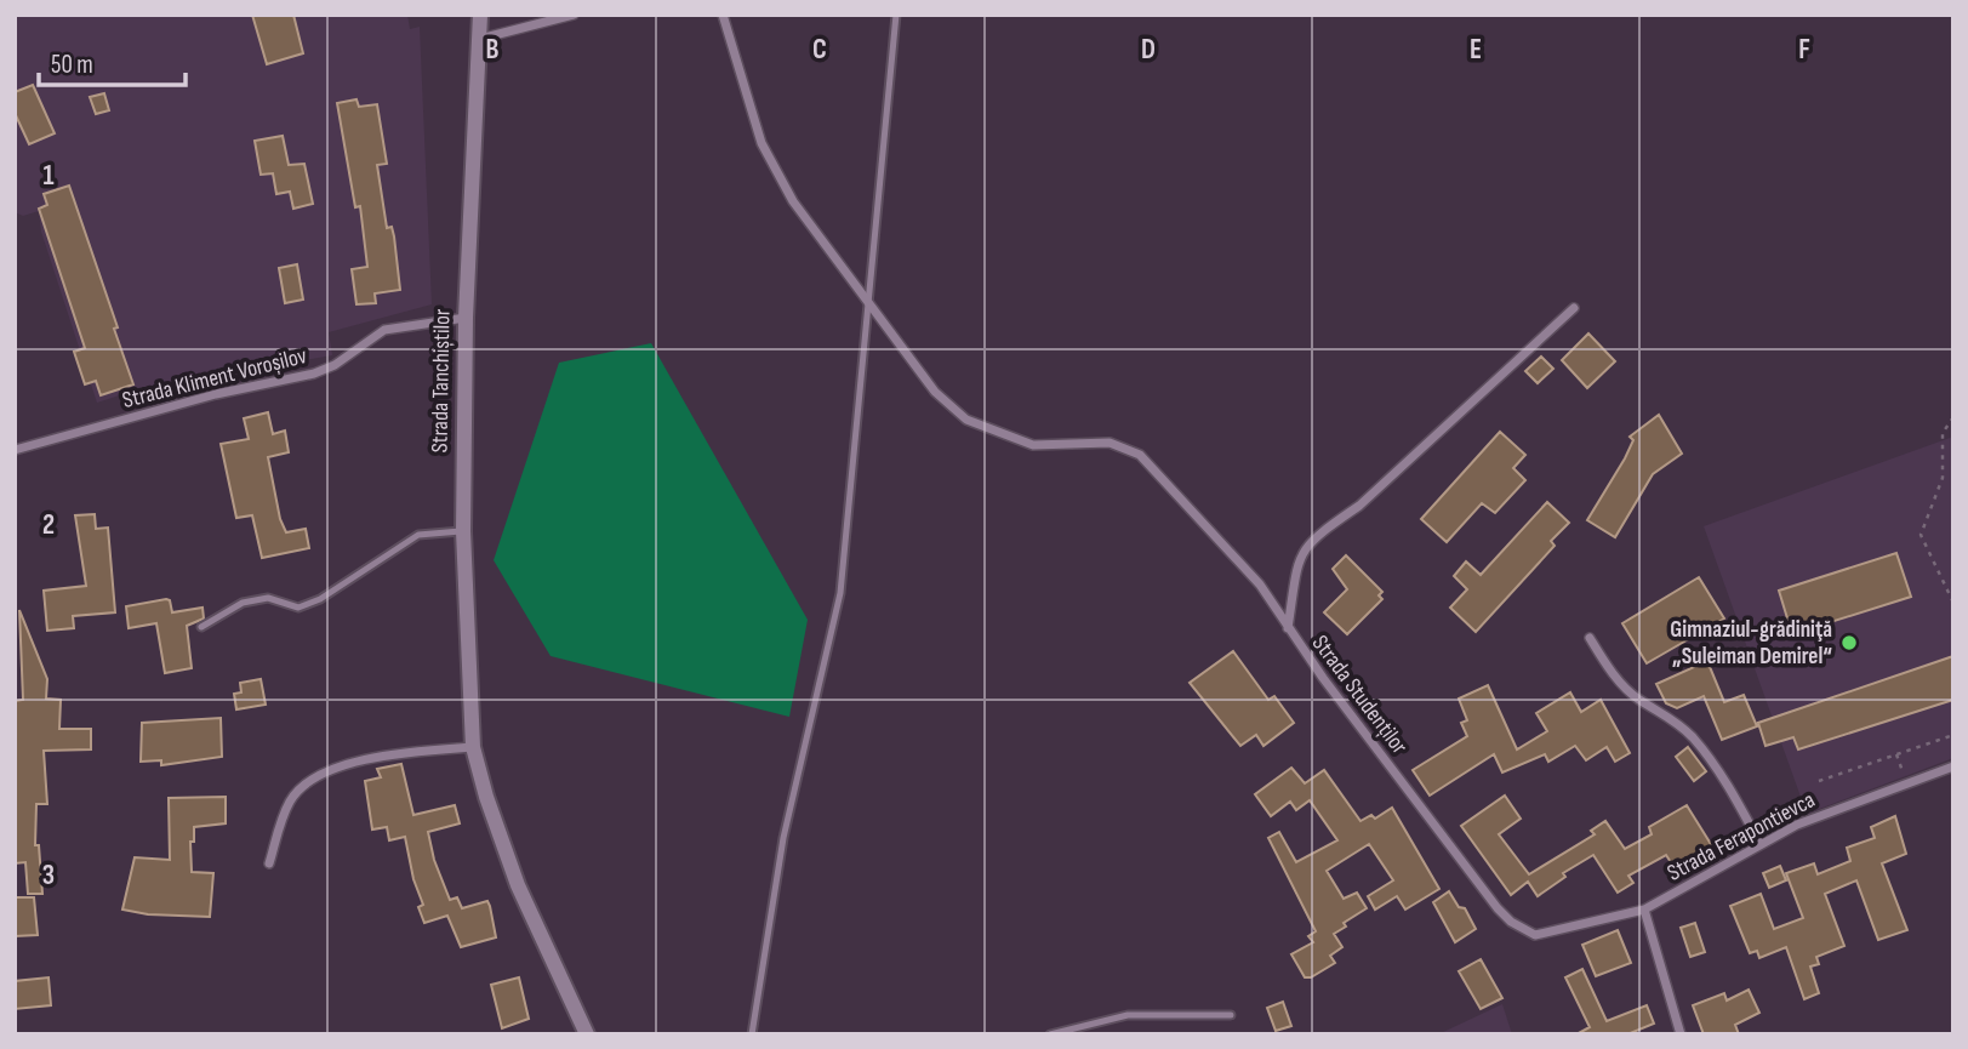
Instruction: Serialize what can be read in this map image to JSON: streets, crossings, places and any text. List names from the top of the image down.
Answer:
{
  "streets": {
    "street": [
      "Strada Kliment Voroșilov",
      "Strada Tanchiștilor",
      "Strada Studenților",
      "Strada Ferapontievca"
    ]
  },
  "crossings": [
    ["Strada Kliment Voroșilov", "Strada Tanchiștilor"],
    ["Strada Studenților", "Strada Ferapontievca"]
  ],
  "places": ["Gimnaziul-grădiniţă „Suleiman Demirel“"],
  "scale_bar": "50 m",
  "grid": {
    "columns": [
      "B",
      "C",
      "D",
      "E",
      "F"
    ],
    "rows": ["1", "2", "3"]
  }
}
